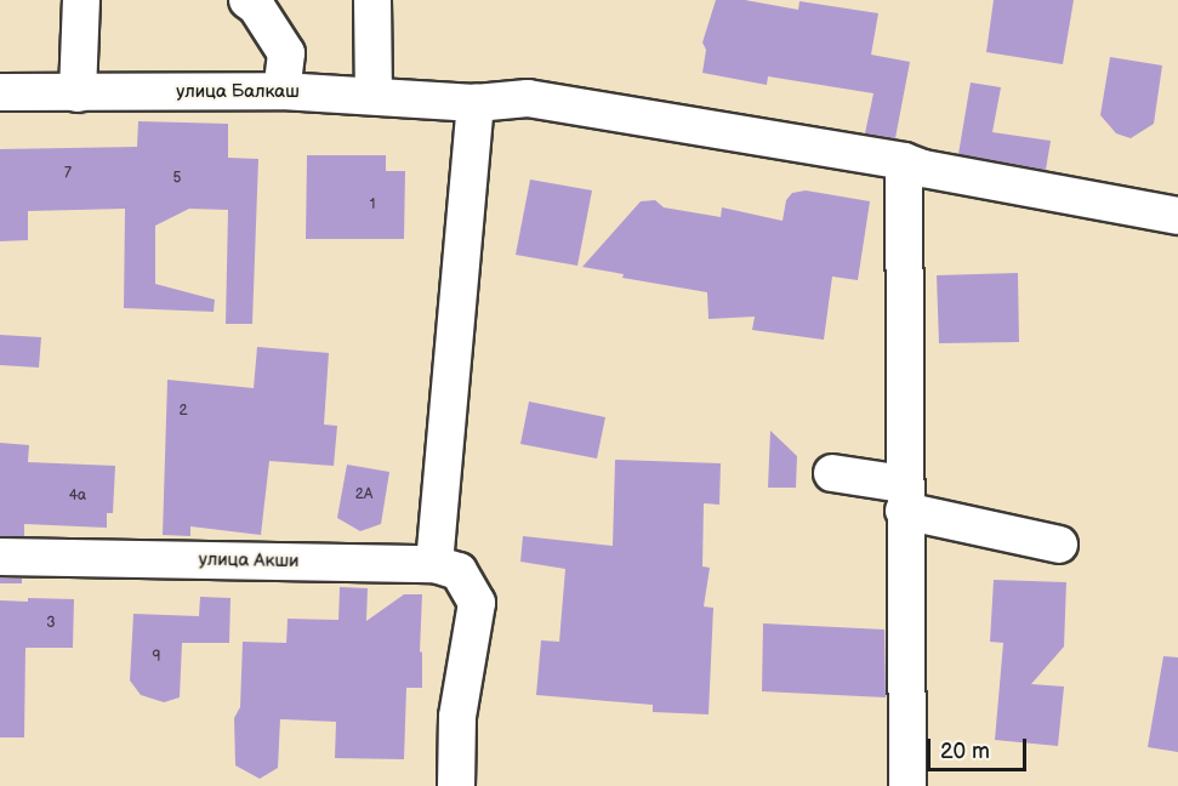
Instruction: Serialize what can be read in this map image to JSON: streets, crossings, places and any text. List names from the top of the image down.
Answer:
{
  "streets": {
    "street": ["улица Балкаш", "улица Акши"]
  },
  "house_numbers": [
    "7",
    "5",
    "1",
    "2",
    "2А",
    "4а",
    "3",
    "9"
  ],
  "scale_bar": "20 m"
}
